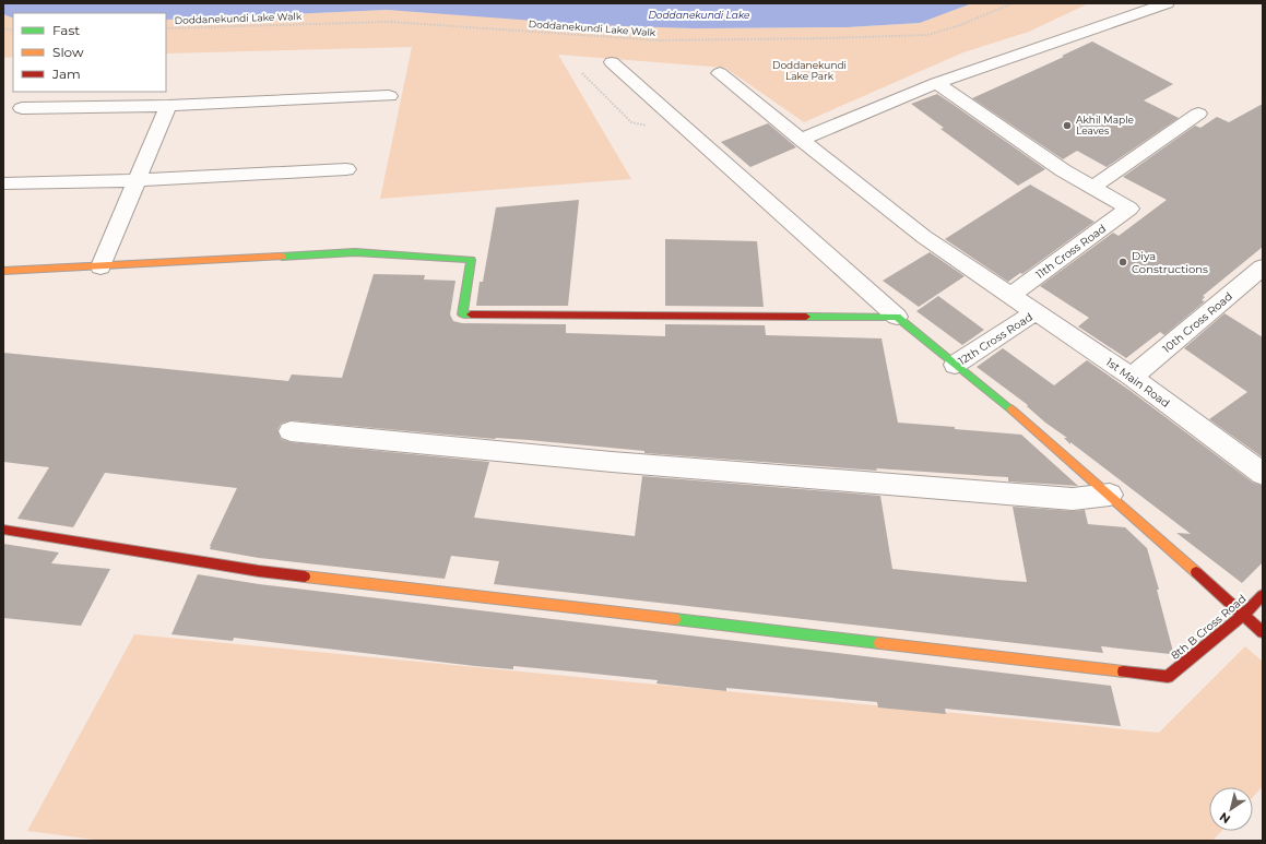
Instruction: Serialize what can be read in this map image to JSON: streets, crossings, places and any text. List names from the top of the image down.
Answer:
{
  "streets": {
    "street": [
      "11th Cross Road",
      "10th Cross Road",
      "12th Cross Road",
      "1st Main Road",
      "8th B Cross Road"
    ],
    "path": ["Doddanekundi Lake Walk"]
  },
  "crossings": [
    ["11th Cross Road", "1st Main Road"],
    ["10th Cross Road", "1st Main Road"],
    ["12th Cross Road", "1st Main Road"]
  ],
  "water": ["Doddanekundi Lake"],
  "parks": ["Doddanekundi Lake Park"],
  "places": ["Akhil Maple Leaves", "Diya Constructions"],
  "legend": ["Fast", "Slow", "Jam"],
  "north": "bottom left"
}
